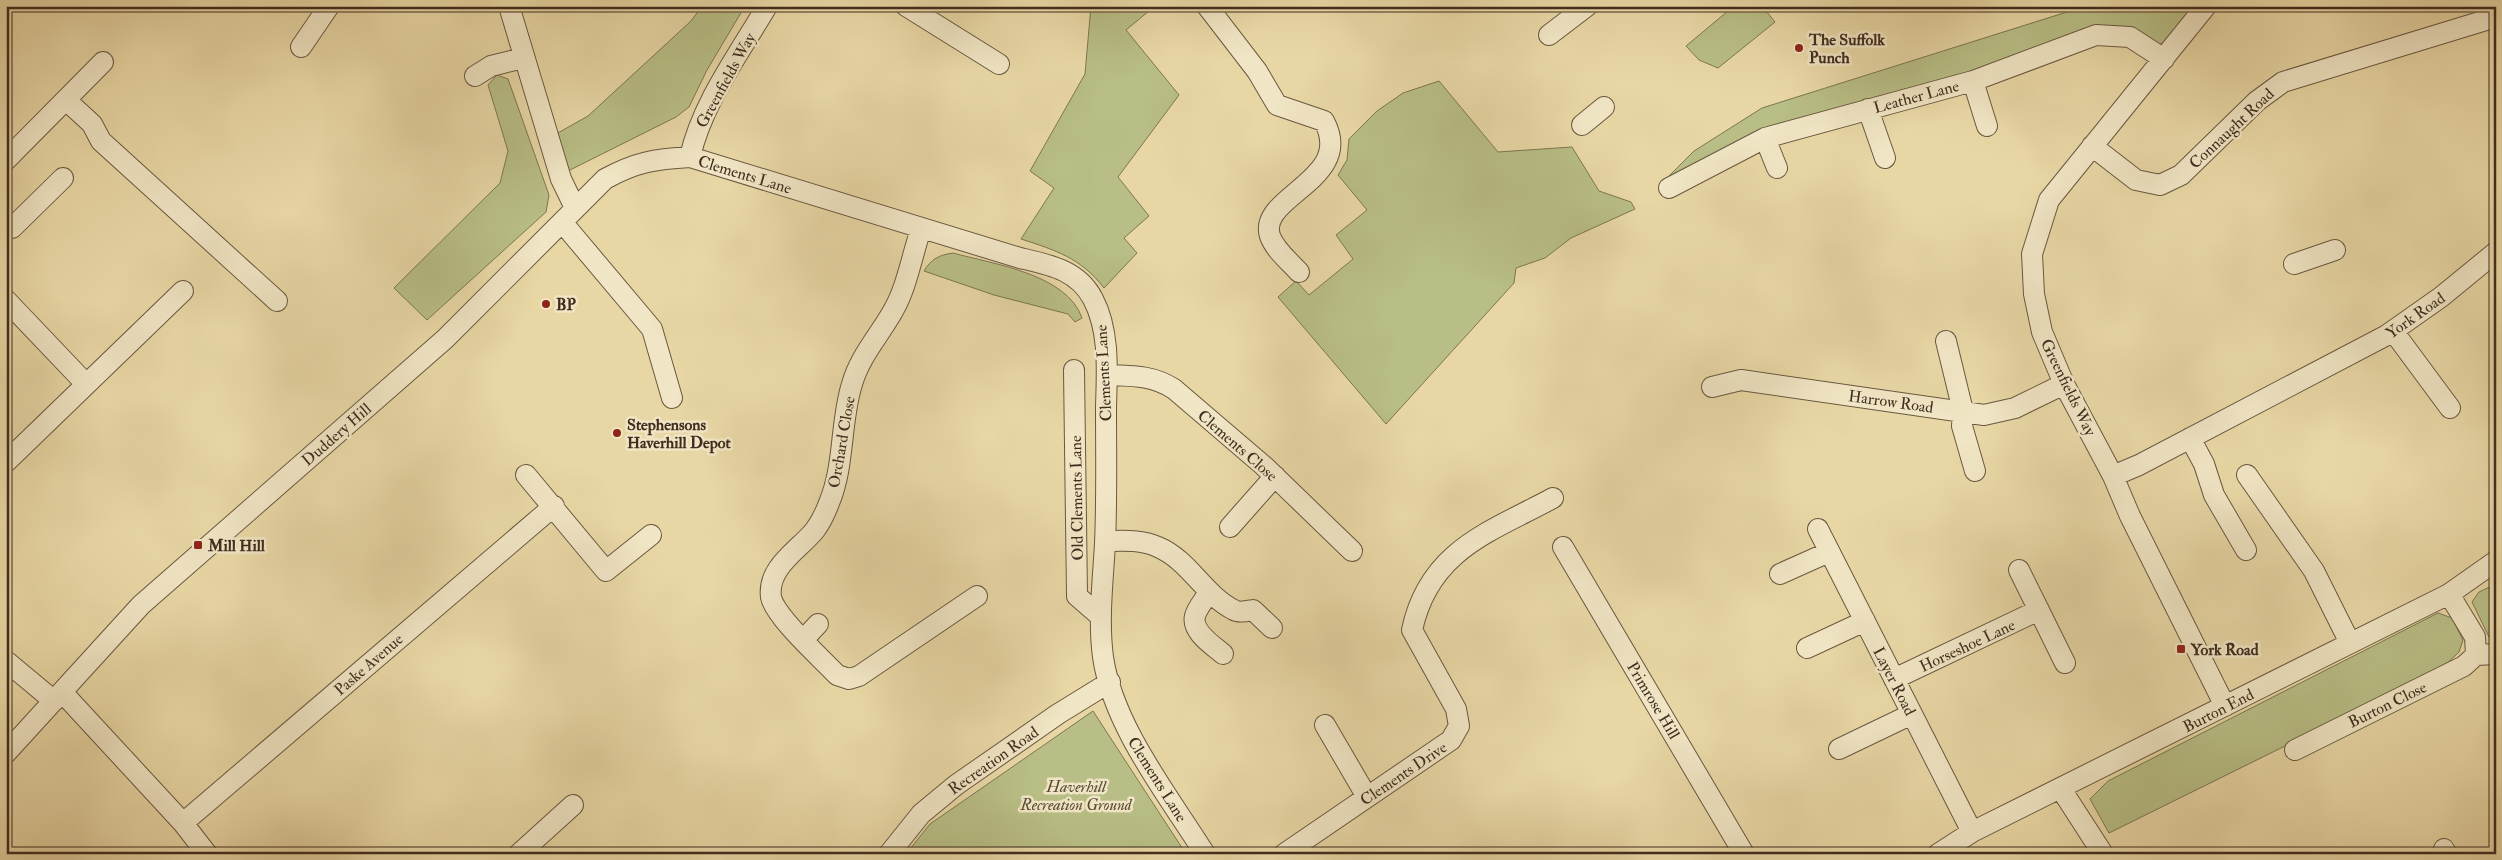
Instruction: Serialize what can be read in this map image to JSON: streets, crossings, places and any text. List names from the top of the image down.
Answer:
{
  "streets": {
    "street": [
      "Greenfields Way",
      "Leather Lane",
      "Connaught Road",
      "Clements Lane",
      "York Road",
      "Harrow Road",
      "Duddery Hill",
      "Orchard Close",
      "Clements Close",
      "Old Clements Lane",
      "Horseshoe Lane",
      "Paske Avenue",
      "Layer Road",
      "Primrose Hill",
      "Burton Close",
      "Burton End",
      "Recreation Road",
      "Clements Drive"
    ]
  },
  "crossings": [
    ["Greenfields Way", "Leather Lane"],
    ["Greenfields Way", "Connaught Road"],
    ["Greenfields Way", "Clements Lane"],
    ["Greenfields Way", "York Road"],
    ["Greenfields Way", "Harrow Road"],
    ["Greenfields Way", "Duddery Hill"],
    ["Greenfields Way", "Burton End"],
    ["Clements Lane", "Duddery Hill"],
    ["Clements Lane", "Orchard Close"],
    ["Clements Lane", "Clements Close"],
    ["Clements Lane", "Old Clements Lane"],
    ["Clements Lane", "Recreation Road"],
    ["Horseshoe Lane", "Layer Road"],
    ["Layer Road", "Burton End"],
    ["Burton Close", "Burton End"]
  ],
  "parks": ["Haverhill Recreation Ground"],
  "places": {
    "other": ["The Suffolk Punch", "BP", "Stephensons Haverhill Depot"],
    "transit": ["Mill Hill", "York Road"]
  }
}
